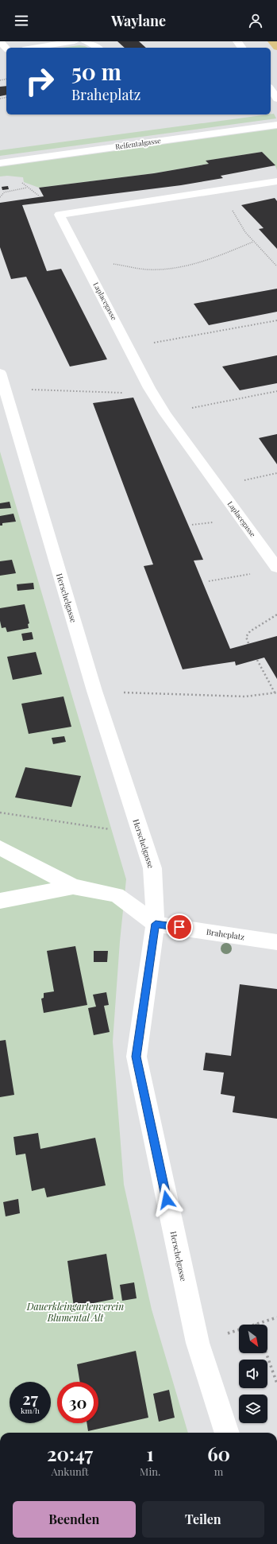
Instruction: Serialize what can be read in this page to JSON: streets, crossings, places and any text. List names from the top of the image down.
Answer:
{
  "streets": {
    "street": [
      "Reifentalgasse",
      "Laplacegasse",
      "Herschelgasse",
      "Braheplatz"
    ]
  },
  "crossings": [
    ["Herschelgasse", "Braheplatz"]
  ],
  "parks": ["Dauerkleingartenverein Blumental Alt"],
  "north": "bottom right",
  "page": {
    "header": "Waylane",
    "turn": ["50 m", "Braheplatz"],
    "speed": "27 km/h",
    "limit": "30",
    "eta": [
      "20:47",
      "Ankunft",
      "1",
      "Min.",
      "60",
      "m"
    ],
    "buttons": ["Beenden", "Teilen"]
  }
}
